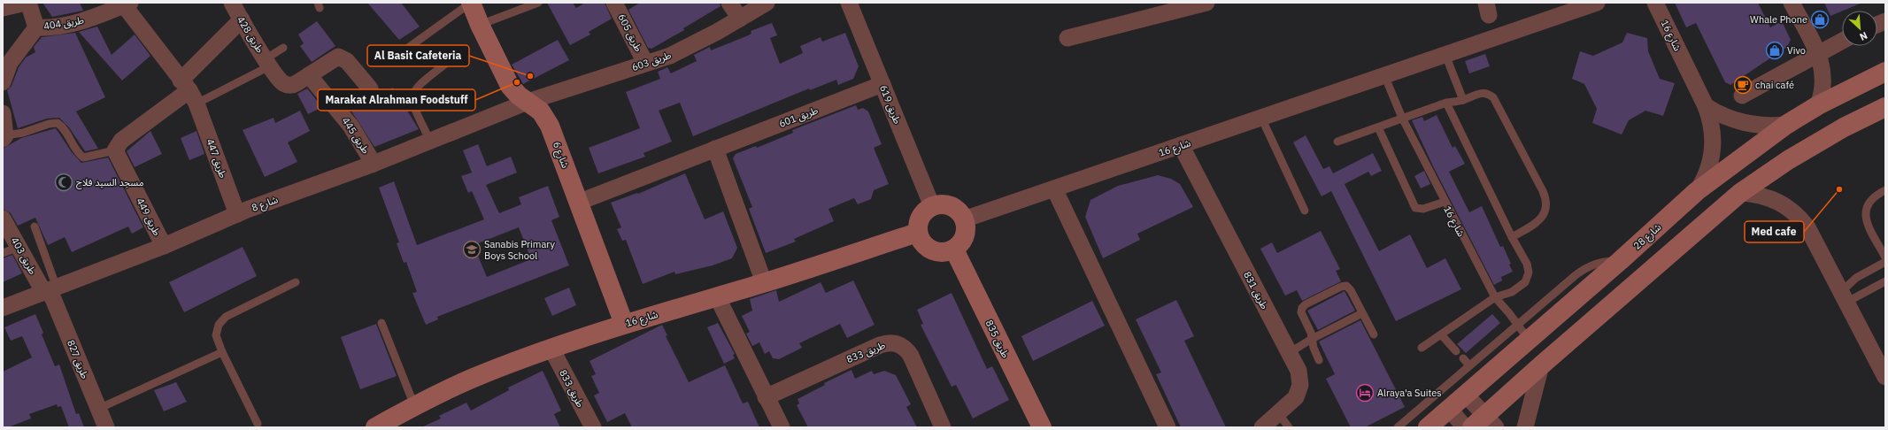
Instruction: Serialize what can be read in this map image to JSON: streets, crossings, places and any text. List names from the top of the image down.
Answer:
{
  "streets": {
    "street": [
      "طريق 404",
      "طريق 605",
      "طريق 428",
      "شارع 16",
      "طريق 603",
      "طريق 619",
      "طريق 601",
      "طريق 445",
      "شارع 6",
      "طريق 447",
      "شارع 8",
      "طريق 449",
      "شارع 28",
      "طريق 403",
      "طريق 831",
      "طريق 835",
      "طريق 833",
      "طريق 827"
    ]
  },
  "crossings": [
    ["طريق 404", "طريق 447"],
    ["طريق 605", "طريق 603"],
    ["شارع 16", "طريق 619"],
    ["شارع 16", "شارع 6"],
    ["شارع 16", "شارع 28"],
    ["شارع 16", "طريق 831"],
    ["شارع 16", "طريق 835"],
    ["شارع 16", "طريق 833"],
    ["طريق 603", "شارع 6"],
    ["طريق 603", "شارع 8"],
    ["طريق 619", "طريق 601"],
    ["طريق 619", "طريق 835"],
    ["طريق 601", "شارع 6"],
    ["طريق 445", "شارع 8"],
    ["شارع 6", "شارع 8"],
    ["طريق 447", "شارع 8"],
    ["شارع 8", "طريق 449"],
    ["شارع 8", "طريق 403"],
    ["شارع 8", "طريق 827"],
    ["طريق 403", "طريق 827"]
  ],
  "places": {
    "shop": ["Whale Phone", "Vivo"],
    "other": ["Al Basit Cafeteria", "Marakat Alrahman Foodstuff", "Med cafe"],
    "cafe": ["chai café"],
    "mosque": ["مسجد السيد فلاح"],
    "school or university": ["Sanabis Primary Boys School"],
    "hotel": ["Alraya'a Suites"]
  },
  "north": "bottom right"
}
